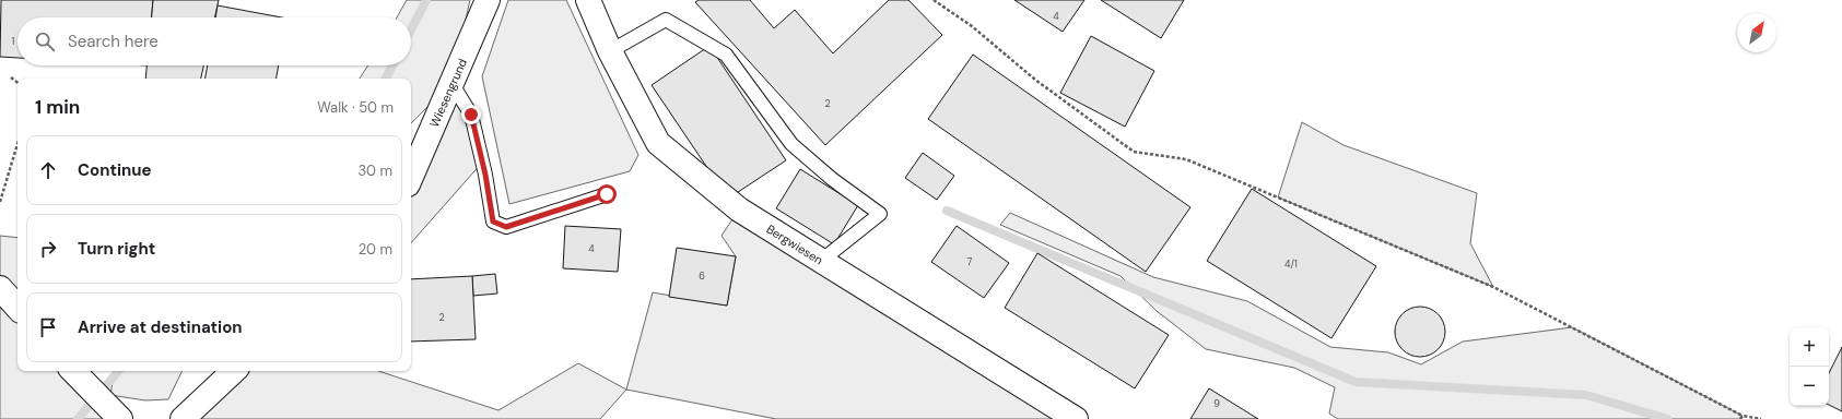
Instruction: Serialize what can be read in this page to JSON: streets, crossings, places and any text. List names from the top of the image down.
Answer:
{
  "streets": {
    "street": ["Wiesengrund", "Bergwiesen"]
  },
  "house_numbers": [
    "4",
    "1",
    "2",
    "4",
    "7",
    "4/1",
    "6",
    "2",
    "9"
  ],
  "north": "top right",
  "page": {
    "search": "Search here",
    "heading": ["1 min", "Walk · 50 m"],
    "list": [
      ["Continue", "30 m"],
      ["Turn right", "20 m"],
      "Arrive at destination"
    ],
    "map_buttons": ["+", "−"]
  }
}
